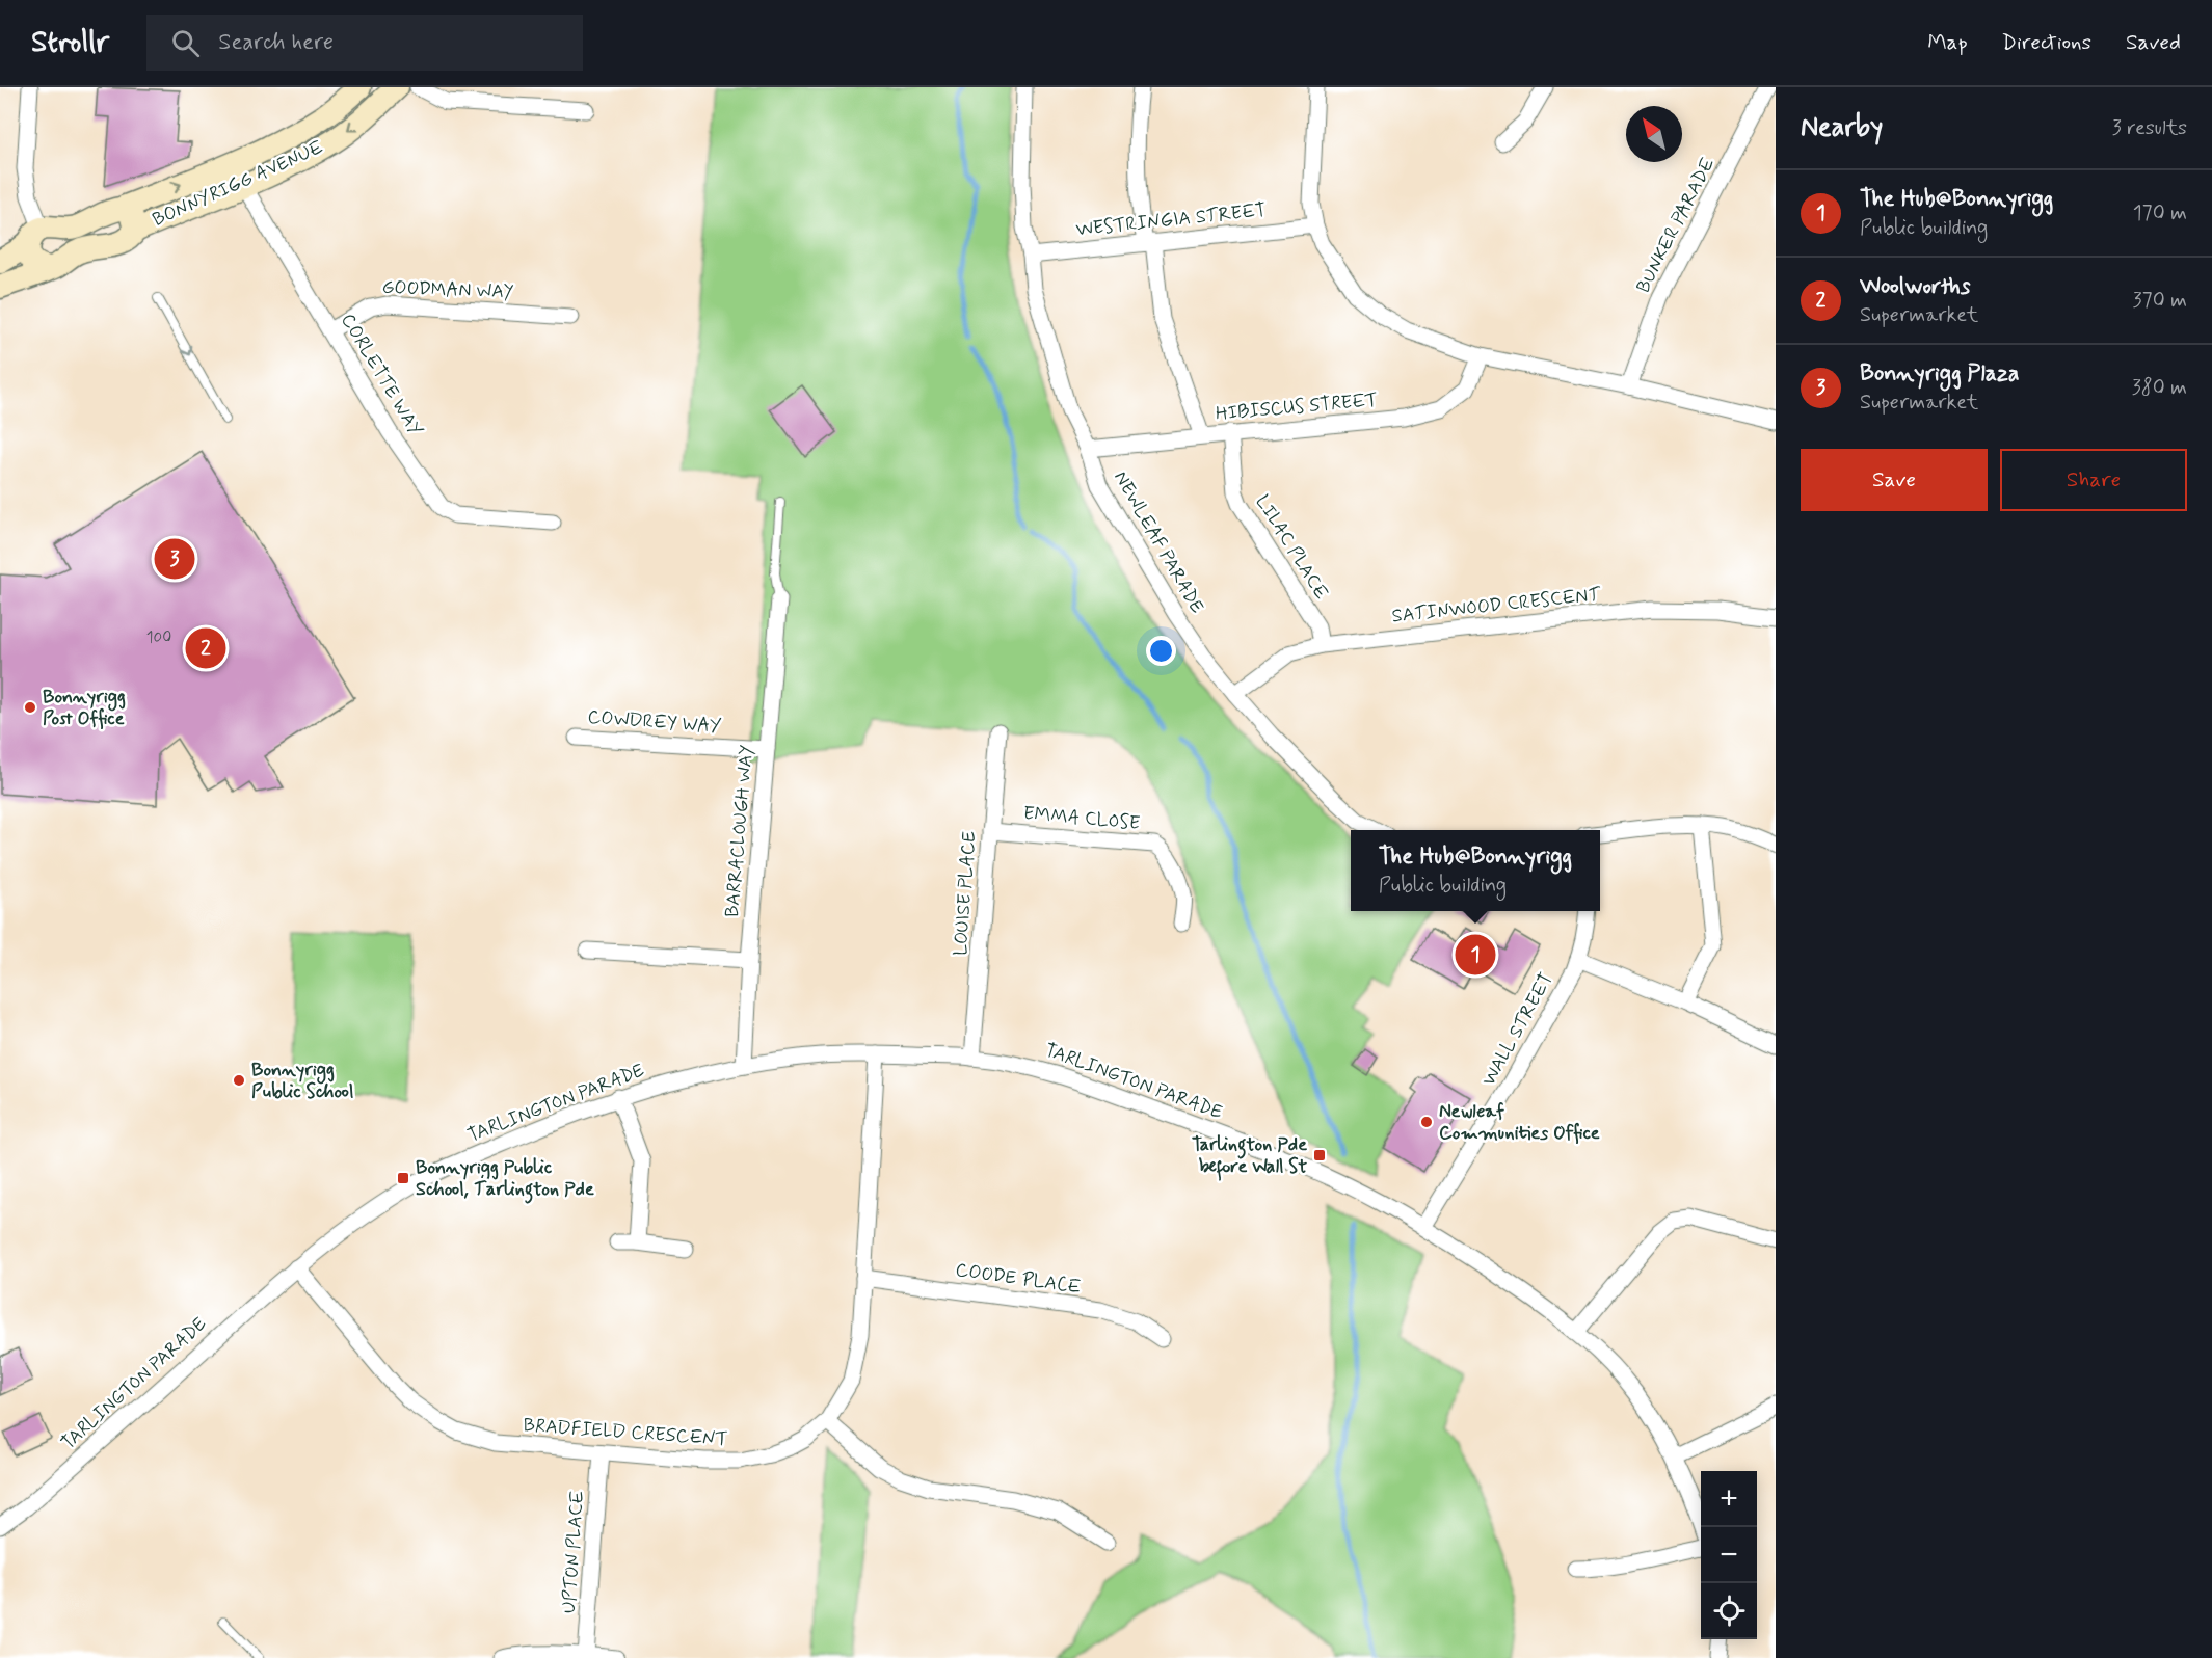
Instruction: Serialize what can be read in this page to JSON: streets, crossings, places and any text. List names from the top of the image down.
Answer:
{
  "streets": {
    "street": [
      "BONNYRIGG AVENUE",
      "WESTRINGIA STREET",
      "BUNKER PARADE",
      "GOODMAN WAY",
      "CORLETTE WAY",
      "HIBISCUS STREET",
      "NEWLEAF PARADE",
      "LILAC PLACE",
      "SATINWOOD CRESCENT",
      "COWDREY WAY",
      "EMMA CLOSE",
      "BARRACLOUGH WAY",
      "LOUISE PLACE",
      "WALL STREET",
      "TARLINGTON PARADE",
      "COODE PLACE",
      "BRADFIELD CRESCENT",
      "UPTON PLACE"
    ]
  },
  "crossings": [
    ["BONNYRIGG AVENUE", "CORLETTE WAY"],
    ["WESTRINGIA STREET", "NEWLEAF PARADE"],
    ["GOODMAN WAY", "CORLETTE WAY"],
    ["HIBISCUS STREET", "NEWLEAF PARADE"],
    ["HIBISCUS STREET", "LILAC PLACE"],
    ["NEWLEAF PARADE", "SATINWOOD CRESCENT"],
    ["LILAC PLACE", "SATINWOOD CRESCENT"],
    ["COWDREY WAY", "BARRACLOUGH WAY"],
    ["EMMA CLOSE", "LOUISE PLACE"],
    ["BARRACLOUGH WAY", "TARLINGTON PARADE"],
    ["LOUISE PLACE", "TARLINGTON PARADE"],
    ["WALL STREET", "TARLINGTON PARADE"],
    ["TARLINGTON PARADE", "BRADFIELD CRESCENT"],
    ["COODE PLACE", "BRADFIELD CRESCENT"],
    ["BRADFIELD CRESCENT", "UPTON PLACE"]
  ],
  "places": {
    "other": ["Bonnyrigg Post Office", "Bonnyrigg Public School", "Newleaf Communities Office"],
    "transit": ["Tarlington Pde before Wall St", "Bonnyrigg Public School, Tarlington Pde"]
  },
  "house_numbers": ["100"],
  "north": "top left",
  "page": {
    "header": "Strollr",
    "search": "Search here",
    "nav": ["Map", "Directions", "Saved"],
    "heading": ["Nearby", "3 results"],
    "list": [
      {
        "mark": "1",
        "name": "The Hub@Bonnyrigg",
        "note": "Public building",
        "value": "170 m"
      },
      {
        "mark": "2",
        "name": "Woolworths",
        "note": "Supermarket",
        "value": "370 m"
      },
      {
        "mark": "3",
        "name": "Bonnyrigg Plaza",
        "note": "Supermarket",
        "value": "380 m"
      }
    ],
    "buttons": ["Save", "Share"],
    "pins": ["3", "2", "1"],
    "popup": ["The Hub@Bonnyrigg", "Public building"],
    "map_buttons": ["+", "−"]
  }
}
